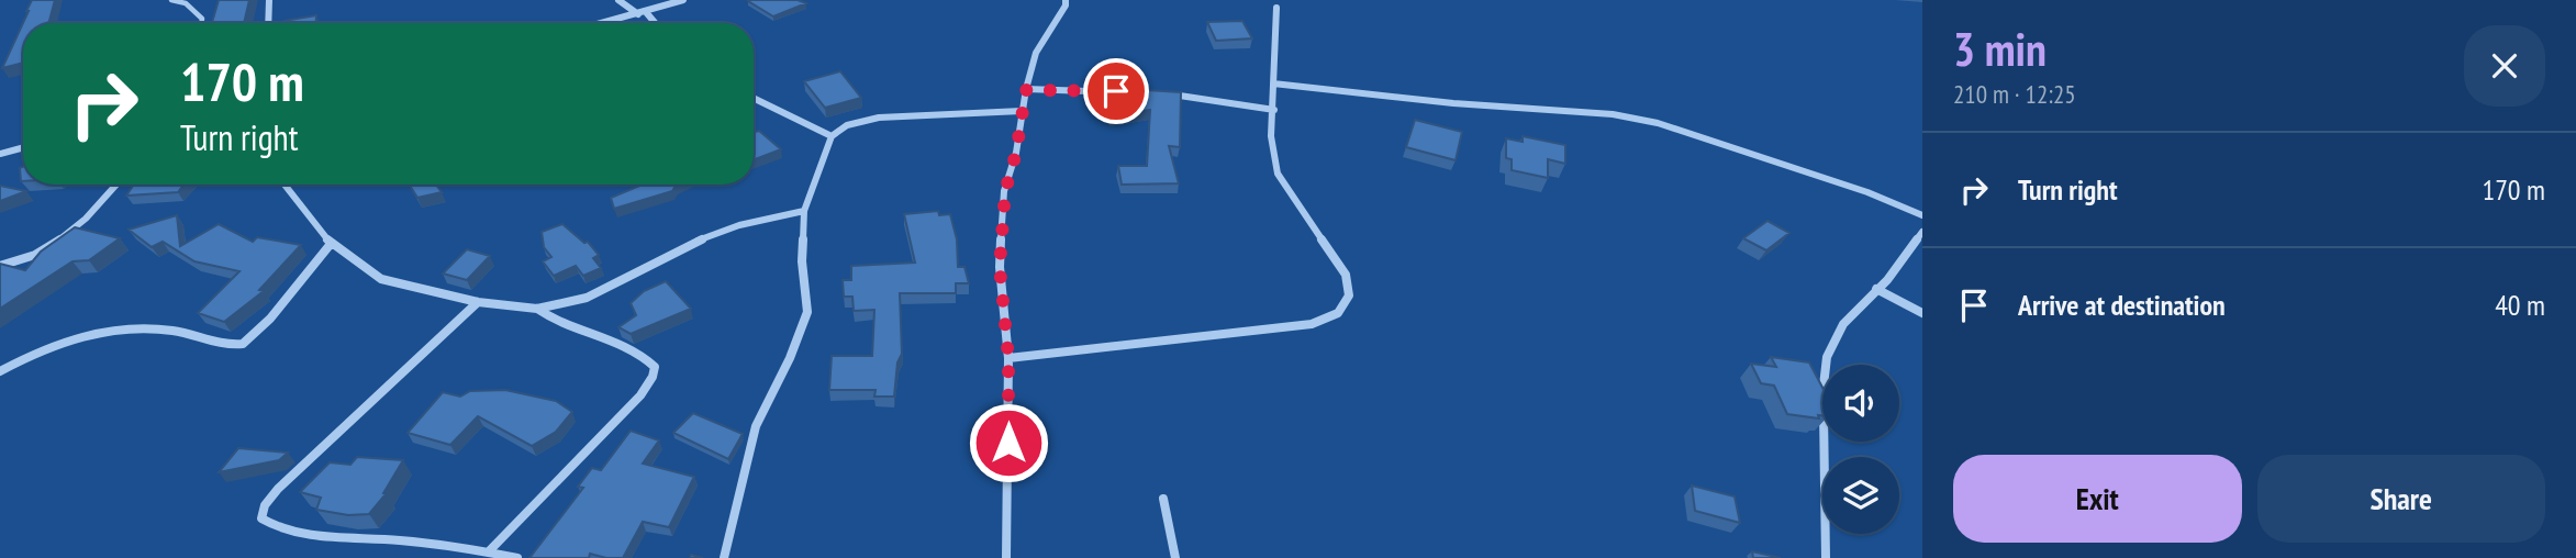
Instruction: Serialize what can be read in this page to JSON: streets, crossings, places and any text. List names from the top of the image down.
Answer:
{
  "page": {
    "heading": ["3 min", "210 m · 12:25"],
    "turn": ["170 m", "Turn right"],
    "list": [
      {
        "name": "Turn right",
        "value": "170 m"
      },
      {
        "name": "Arrive at destination",
        "value": "40 m"
      }
    ],
    "buttons": ["Exit", "Share"]
  }
}
